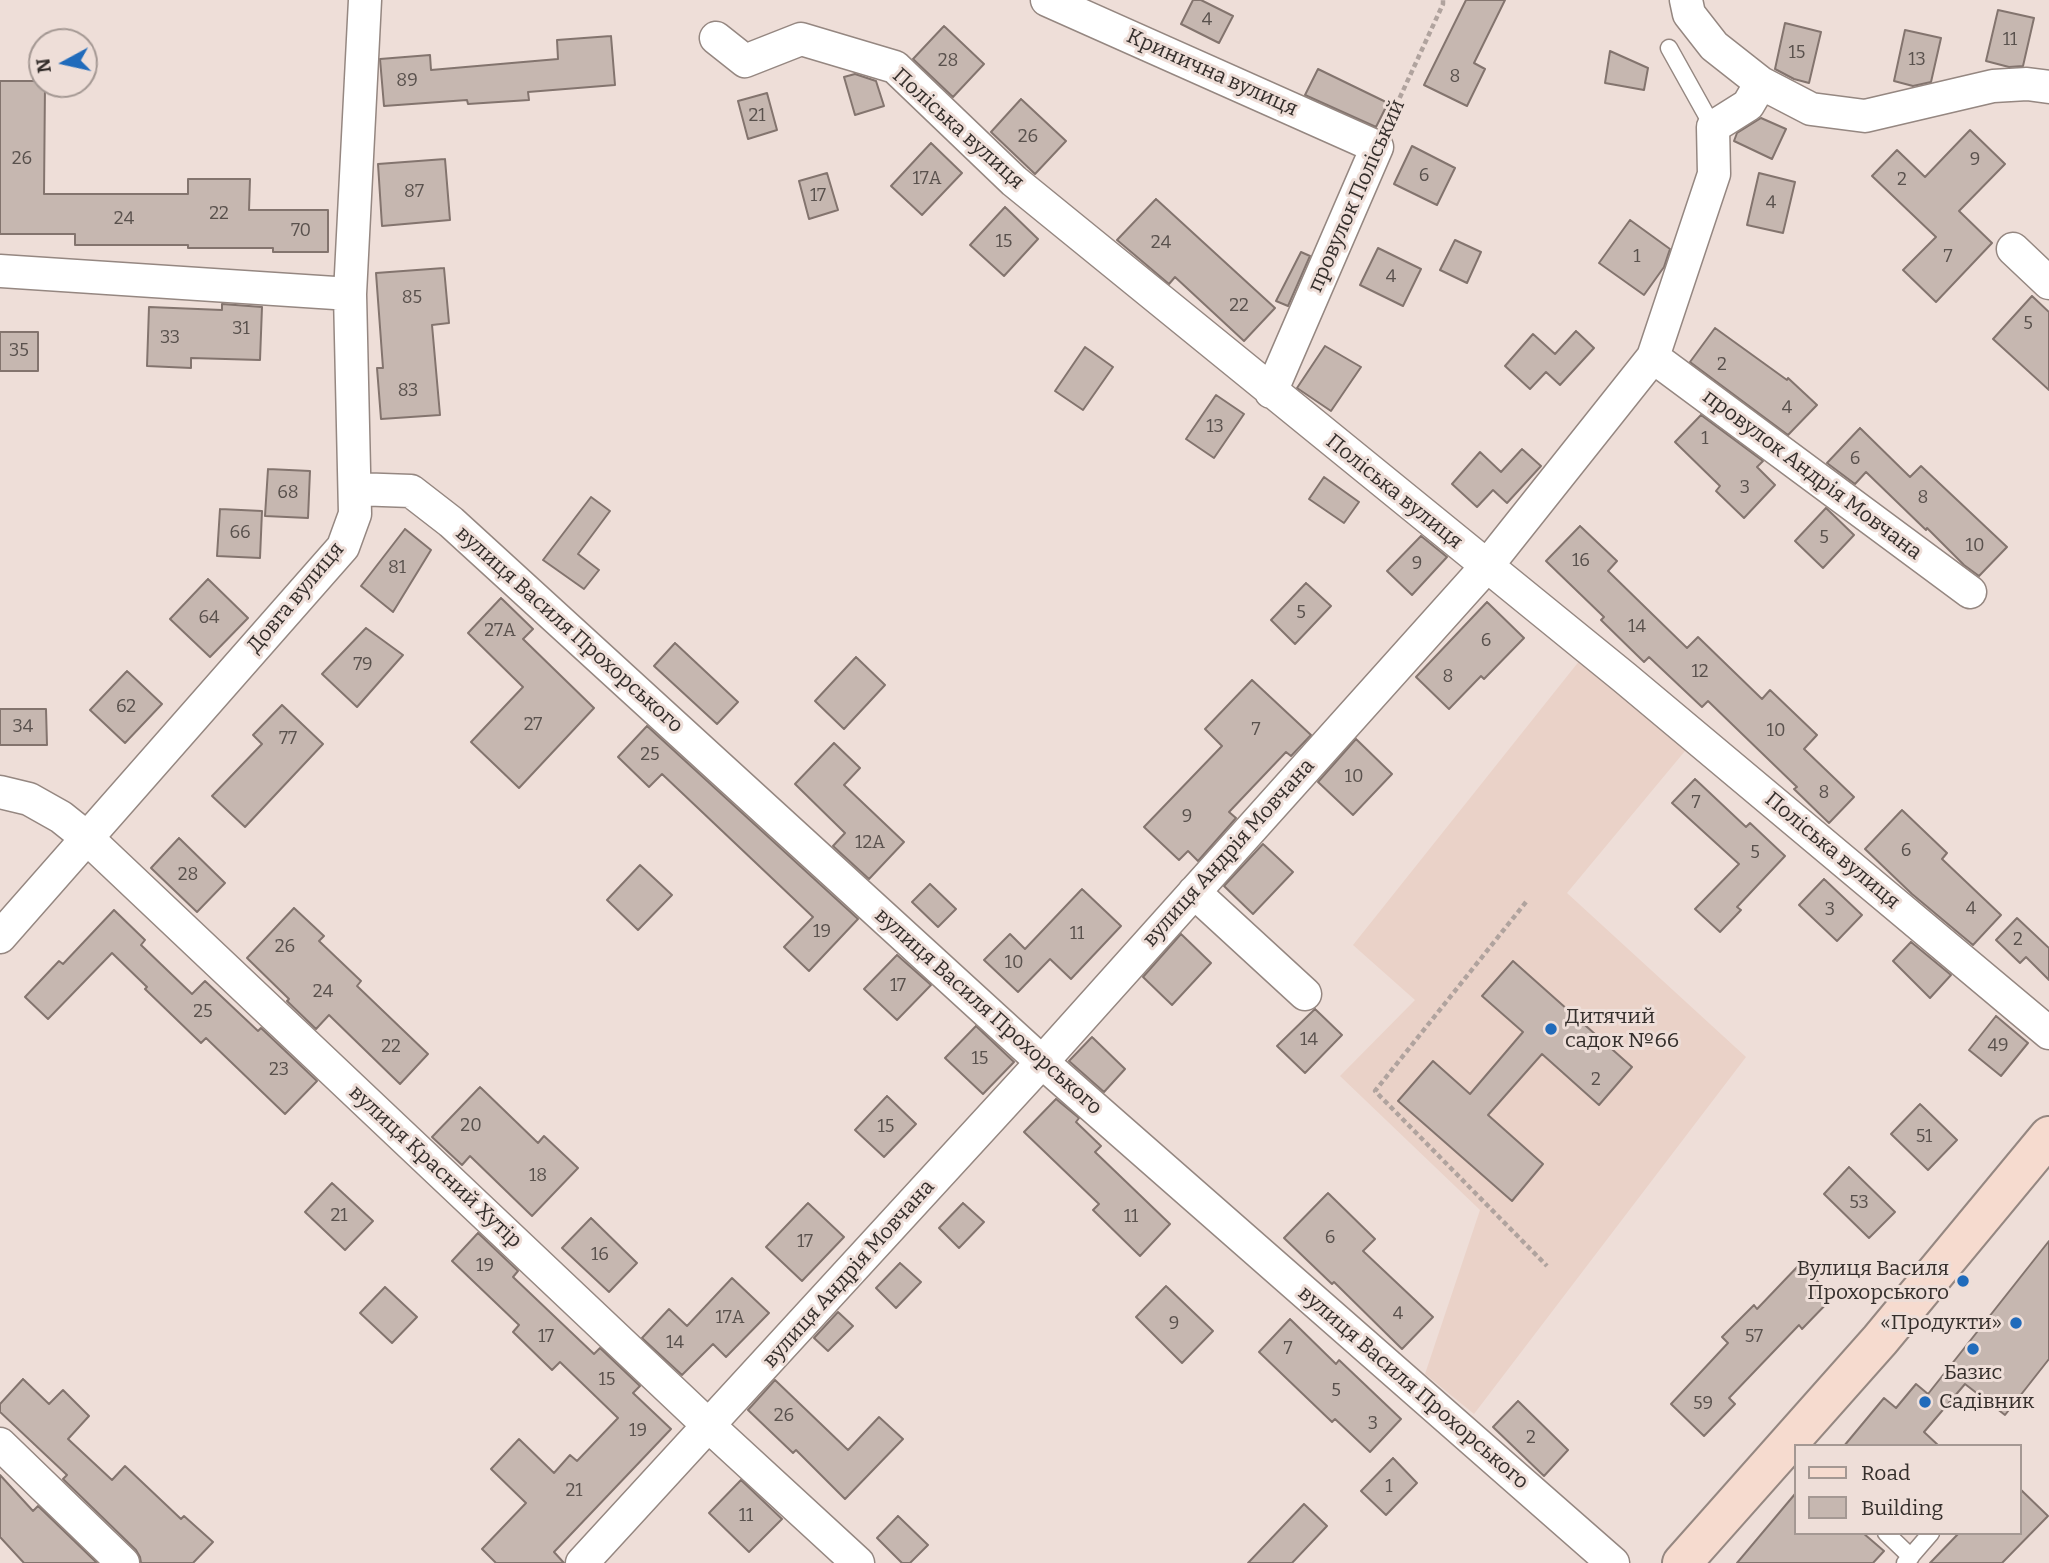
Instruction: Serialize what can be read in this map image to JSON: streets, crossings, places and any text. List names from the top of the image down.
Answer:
{
  "streets": {
    "street": [
      "Кринична вулиця",
      "Поліська вулиця",
      "провулок Поліський",
      "провулок Андрія Мовчана",
      "Довга вулиця",
      "вулиця Василя Прохорського",
      "вулиця Андрія Мовчана",
      "вулиця Красний Хутір"
    ]
  },
  "crossings": [
    ["Кринична вулиця", "провулок Поліський"],
    ["Поліська вулиця", "провулок Поліський"],
    ["Поліська вулиця", "вулиця Андрія Мовчана"],
    ["провулок Андрія Мовчана", "вулиця Андрія Мовчана"],
    ["Довга вулиця", "вулиця Василя Прохорського"],
    ["Довга вулиця", "вулиця Красний Хутір"],
    ["вулиця Василя Прохорського", "вулиця Андрія Мовчана"],
    ["вулиця Андрія Мовчана", "вулиця Красний Хутір"]
  ],
  "places": [
    "Дитячий садок №66",
    "Вулиця Василя Прохорського",
    "«Продукти»",
    "Базис",
    "Садівник"
  ],
  "house_numbers": [
    "4",
    "11",
    "15",
    "13",
    "28",
    "8",
    "89",
    "21",
    "26",
    "26",
    "9",
    "6",
    "17А",
    "2",
    "87",
    "17",
    "4",
    "22",
    "24",
    "70",
    "15",
    "24",
    "1",
    "7",
    "4",
    "85",
    "22",
    "5",
    "31",
    "33",
    "35",
    "2",
    "83",
    "4",
    "13",
    "1",
    "6",
    "3",
    "68",
    "8",
    "66",
    "5",
    "10",
    "16",
    "9",
    "81",
    "5",
    "64",
    "14",
    "27А",
    "6",
    "79",
    "12",
    "8",
    "62",
    "27",
    "34",
    "7",
    "10",
    "77",
    "25",
    "10",
    "8",
    "7",
    "9",
    "12А",
    "6",
    "5",
    "28",
    "4",
    "3",
    "19",
    "11",
    "2",
    "26",
    "10",
    "17",
    "24",
    "25",
    "14",
    "49",
    "22",
    "15",
    "23",
    "2",
    "20",
    "15",
    "51",
    "18",
    "53",
    "21",
    "11",
    "6",
    "17",
    "16",
    "19",
    "4",
    "17А",
    "9",
    "17",
    "57",
    "14",
    "7",
    "15",
    "5",
    "59",
    "26",
    "3",
    "19",
    "2",
    "1",
    "21",
    "11"
  ],
  "legend": ["Road", "Building"],
  "north": "left"
}
